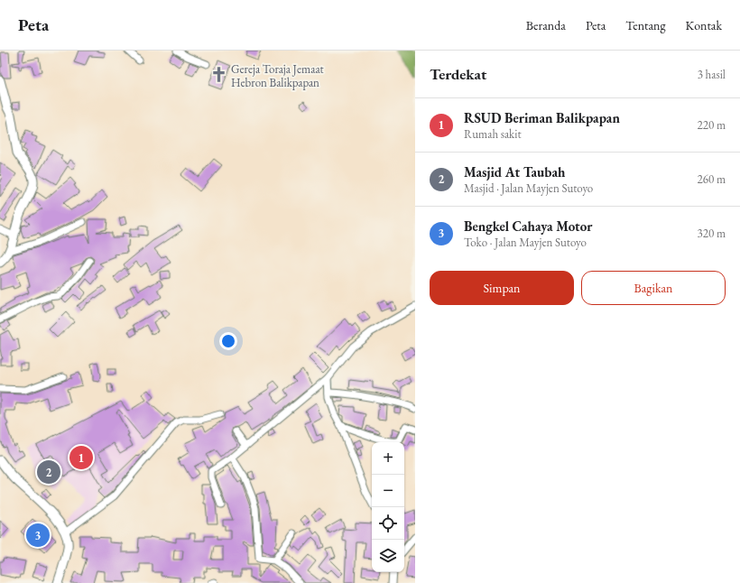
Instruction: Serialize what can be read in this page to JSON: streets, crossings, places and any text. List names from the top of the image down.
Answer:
{
  "places": {
    "church": ["Gereja Toraja Jemaat Hebron Balikpapan"]
  },
  "page": {
    "header": "Peta",
    "nav": [
      "Beranda",
      "Peta",
      "Tentang",
      "Kontak"
    ],
    "heading": ["Terdekat", "3 hasil"],
    "list": [
      {
        "mark": "1",
        "name": "RSUD Beriman Balikpapan",
        "note": "Rumah sakit",
        "value": "220 m"
      },
      {
        "mark": "2",
        "name": "Masjid At Taubah",
        "note": "Masjid · Jalan Mayjen Sutoyo",
        "value": "260 m"
      },
      {
        "mark": "3",
        "name": "Bengkel Cahaya Motor",
        "note": "Toko · Jalan Mayjen Sutoyo",
        "value": "320 m"
      }
    ],
    "buttons": ["Simpan", "Bagikan"],
    "map_buttons": ["+", "−"],
    "pins": ["1", "2", "3"]
  }
}
